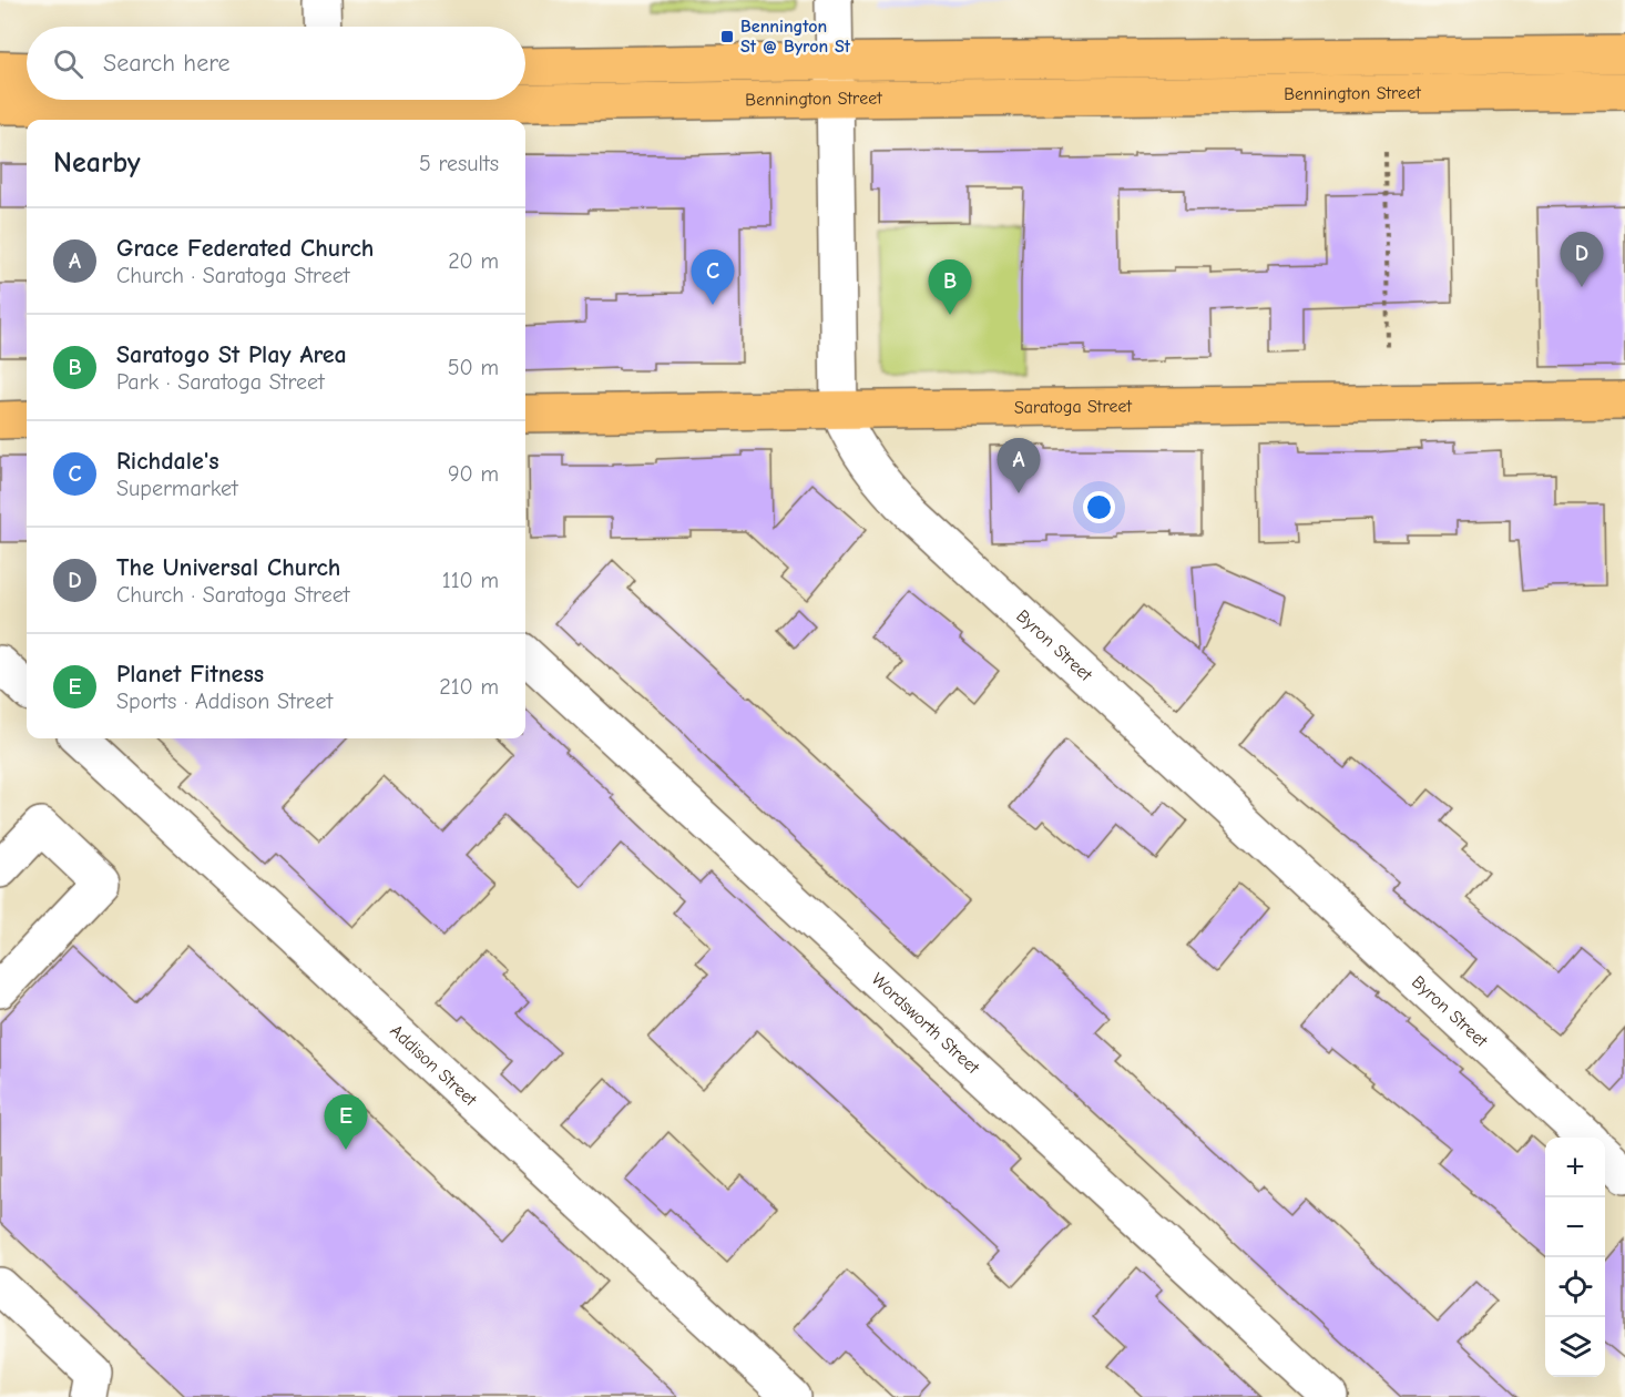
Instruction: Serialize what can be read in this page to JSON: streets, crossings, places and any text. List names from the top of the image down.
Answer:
{
  "streets": {
    "main road": ["Bennington Street", "Saratoga Street"],
    "street": ["Byron Street", "Wordsworth Street", "Addison Street"]
  },
  "crossings": [
    ["Bennington Street", "Byron Street"],
    ["Saratoga Street", "Byron Street"]
  ],
  "places": {
    "transit": ["Bennington St @ Byron St"]
  },
  "page": {
    "search": "Search here",
    "heading": ["Nearby", "5 results"],
    "list": [
      {
        "mark": "A",
        "name": "Grace Federated Church",
        "note": "Church · Saratoga Street",
        "value": "20 m"
      },
      {
        "mark": "B",
        "name": "Saratogo St Play Area",
        "note": "Park · Saratoga Street",
        "value": "50 m"
      },
      {
        "mark": "C",
        "name": "Richdale's",
        "note": "Supermarket",
        "value": "90 m"
      },
      {
        "mark": "D",
        "name": "The Universal Church",
        "note": "Church · Saratoga Street",
        "value": "110 m"
      },
      {
        "mark": "E",
        "name": "Planet Fitness",
        "note": "Sports · Addison Street",
        "value": "210 m"
      }
    ],
    "pins": [
      "D",
      "C",
      "B",
      "A",
      "E"
    ],
    "map_buttons": ["+", "−"]
  }
}
